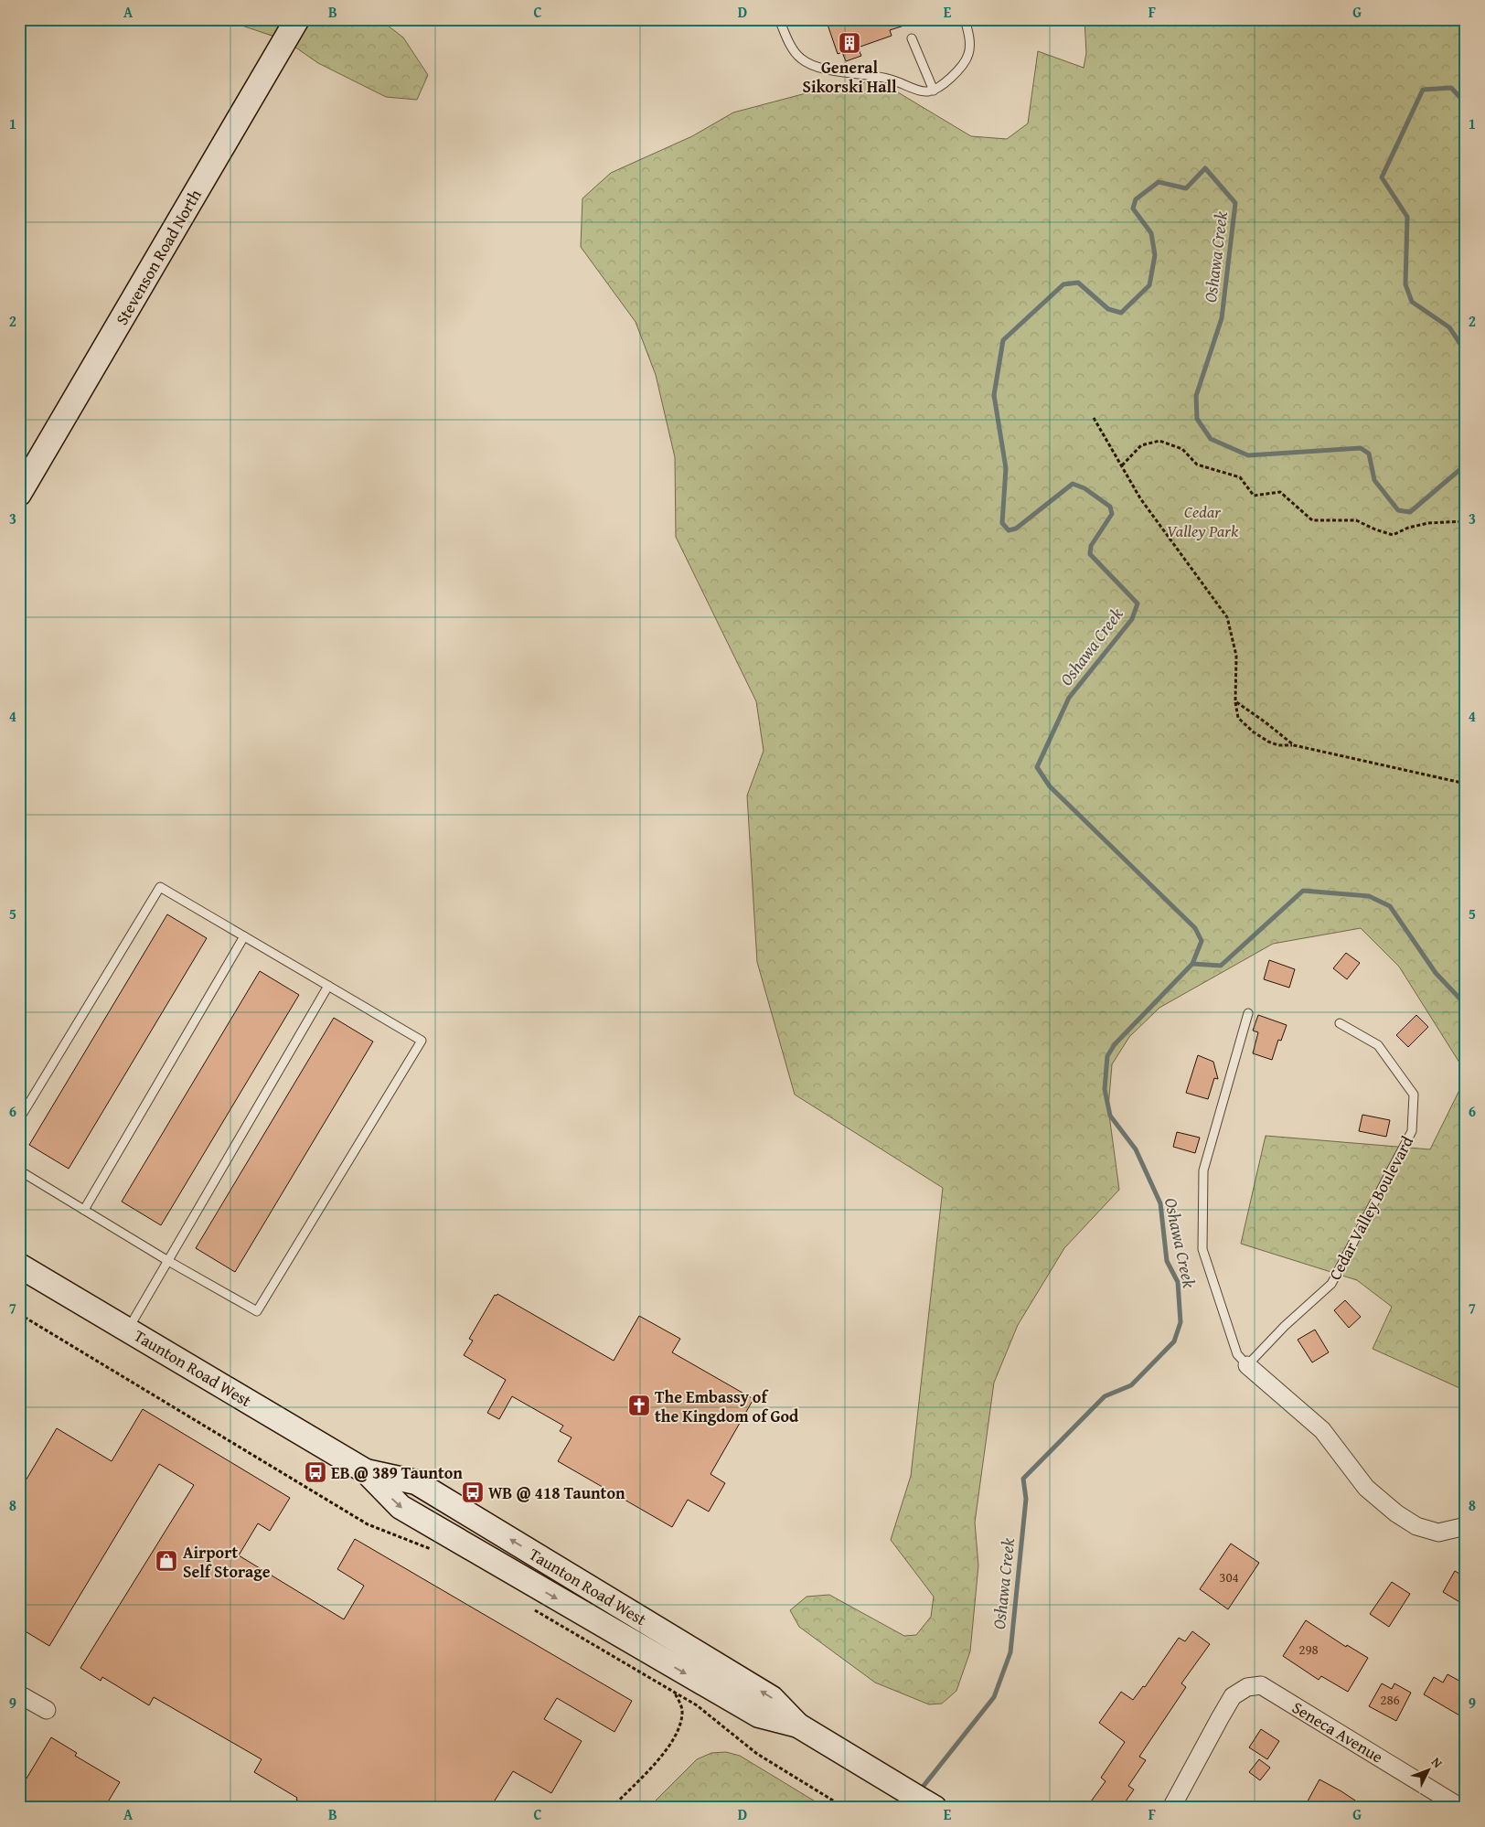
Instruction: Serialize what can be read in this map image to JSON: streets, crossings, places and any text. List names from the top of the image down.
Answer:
{
  "streets": {
    "main road": ["Stevenson Road North", "Taunton Road West"],
    "street": ["Seneca Avenue"],
    "lane": ["Cedar Valley Boulevard"]
  },
  "water": ["Oshawa Creek"],
  "parks": ["Cedar Valley Park"],
  "places": {
    "building": ["General Sikorski Hall"],
    "church": ["The Embassy of the Kingdom of God"],
    "bus stop": ["EB @ 389 Taunton", "WB @ 418 Taunton"],
    "shop": ["Airport Self Storage"]
  },
  "house_numbers": ["304", "298", "286"],
  "north": "top right",
  "grid": {
    "columns": [
      "A",
      "B",
      "C",
      "D",
      "E",
      "F",
      "G"
    ],
    "rows": [
      "1",
      "2",
      "3",
      "4",
      "5",
      "6",
      "7",
      "8",
      "9"
    ]
  }
}
